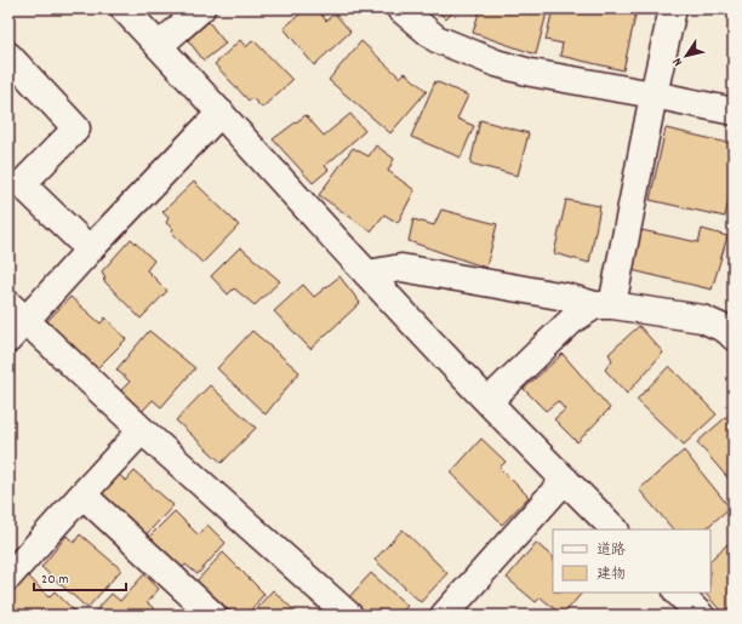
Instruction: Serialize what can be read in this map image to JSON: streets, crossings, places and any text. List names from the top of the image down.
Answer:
{
  "legend": ["道路", "建物"],
  "scale_bar": "20 m",
  "north": "bottom left"
}
